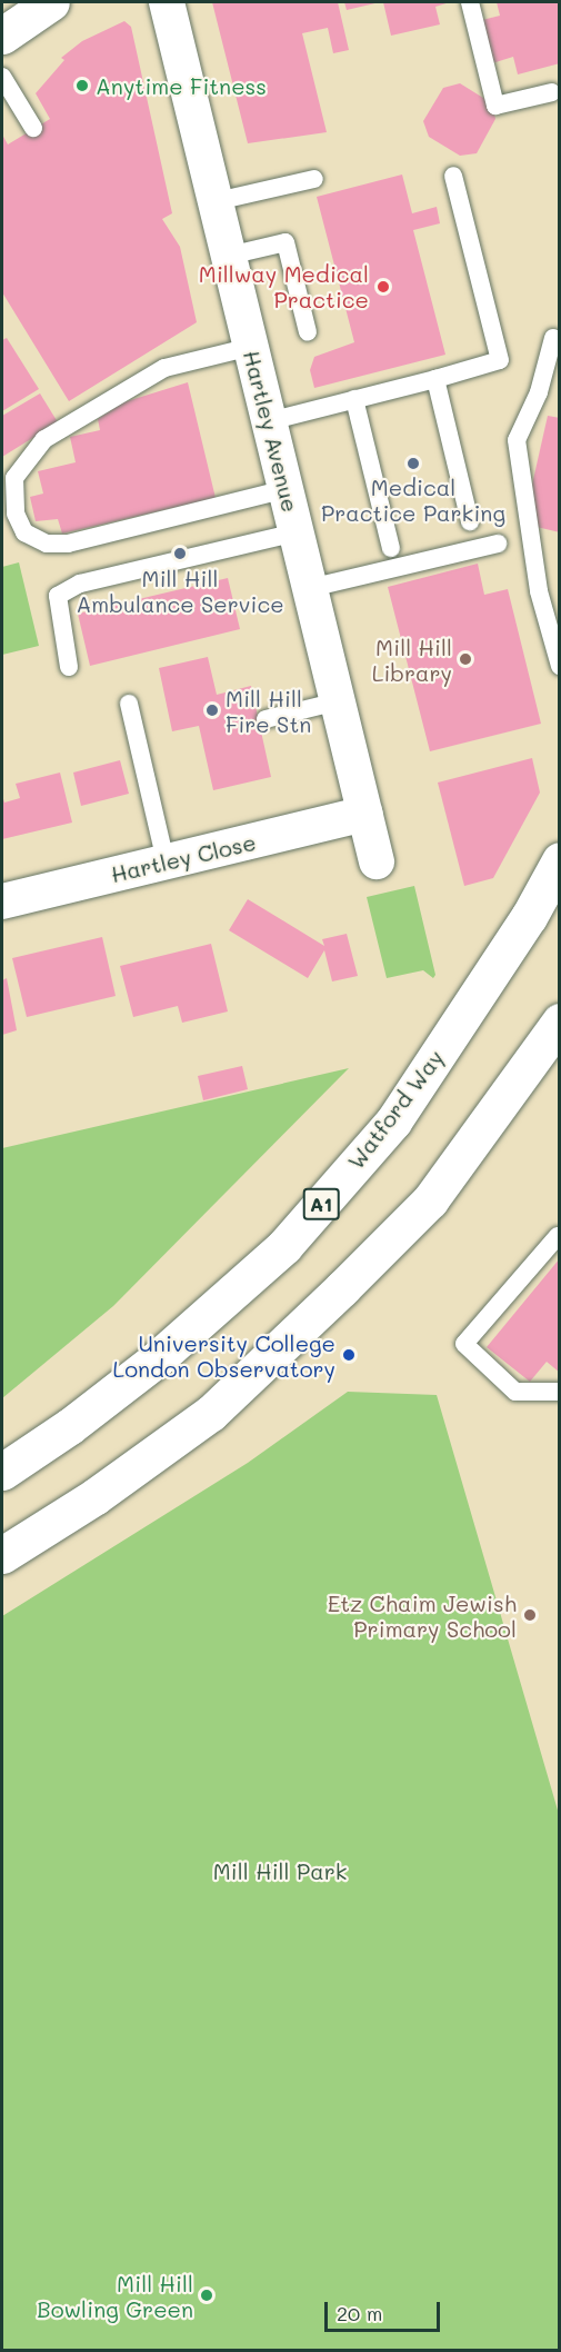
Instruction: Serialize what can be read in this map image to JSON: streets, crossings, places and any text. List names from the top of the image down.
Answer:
{
  "streets": {
    "main road": ["Watford Way", "A1"],
    "street": ["Hartley Avenue", "Hartley Close"]
  },
  "crossings": [
    ["Hartley Avenue", "Hartley Close"]
  ],
  "parks": ["Mill Hill Park"],
  "places": [
    "Anytime Fitness",
    "Millway Medical Practice",
    "Medical Practice Parking",
    "Mill Hill Ambulance Service",
    "Mill Hill Library",
    "Mill Hill Fire Stn",
    "University College London Observatory",
    "Etz Chaim Jewish Primary School",
    "Mill Hill Bowling Green"
  ],
  "scale_bar": "20 m"
}
